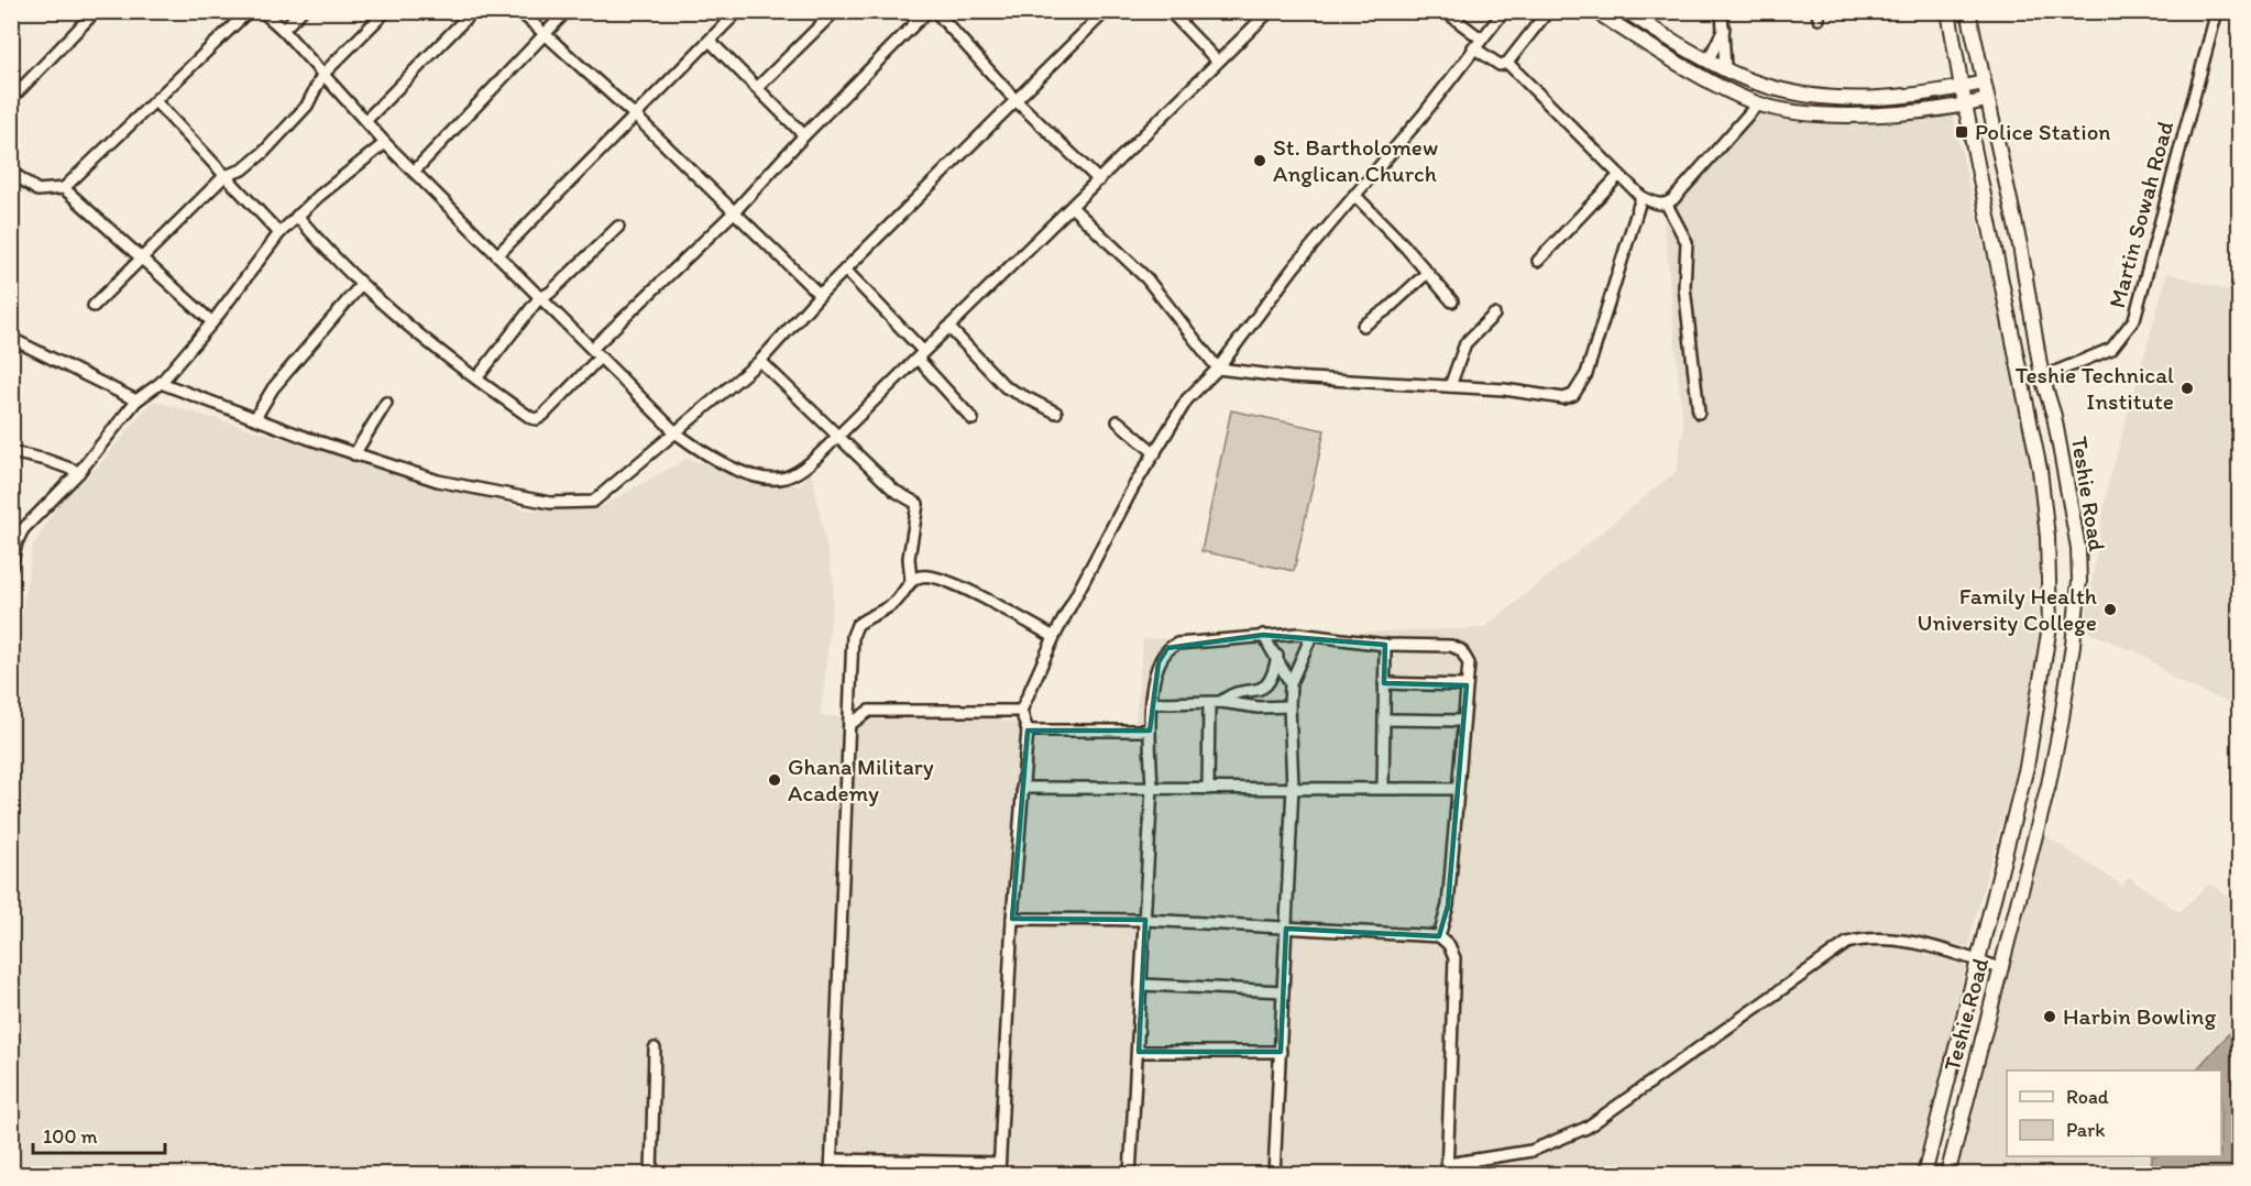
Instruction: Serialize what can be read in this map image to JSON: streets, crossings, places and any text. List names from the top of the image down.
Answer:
{
  "streets": {
    "main road": ["Teshie Road"],
    "street": ["Martin Sowah Road"]
  },
  "crossings": [
    ["Martin Sowah Road", "Teshie Road"]
  ],
  "places": {
    "transit": ["Police Station"],
    "other": [
      "St. Bartholomew Anglican Church",
      "Teshie Technical Institute",
      "Family Health University College",
      "Ghana Military Academy",
      "Harbin Bowling"
    ]
  },
  "legend": ["Road", "Park"],
  "scale_bar": "100 m"
}
